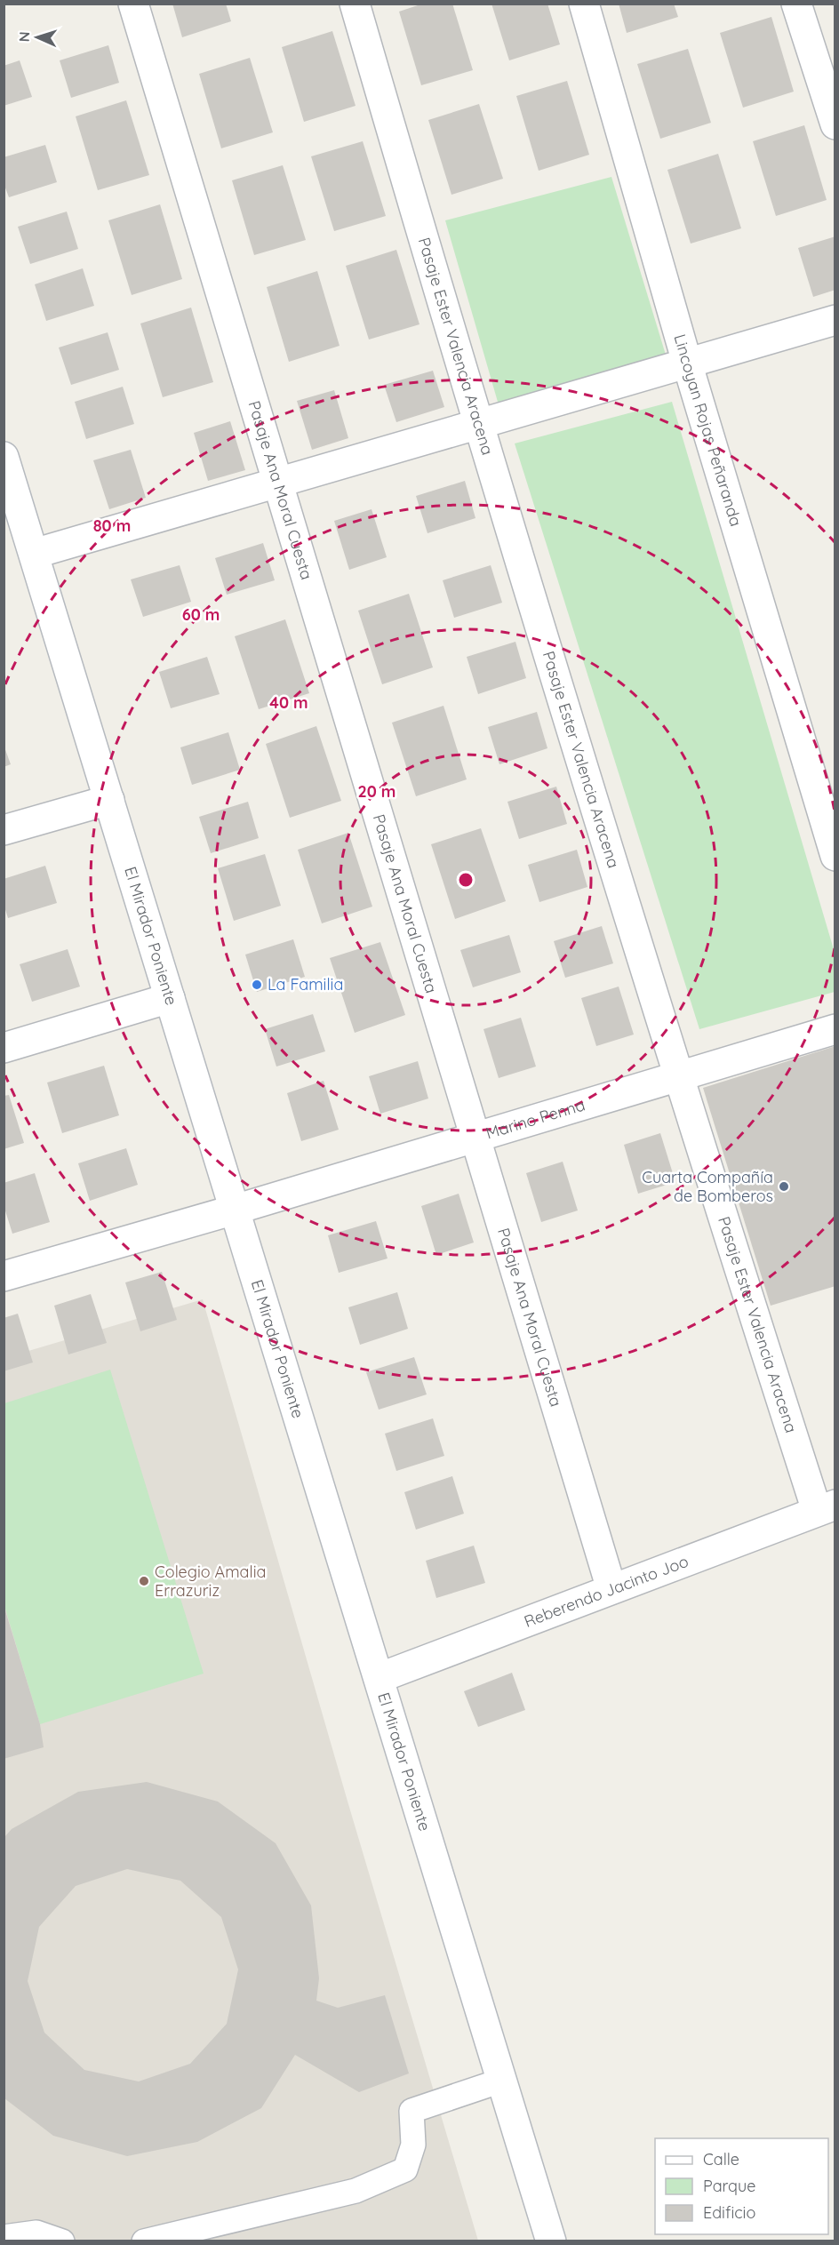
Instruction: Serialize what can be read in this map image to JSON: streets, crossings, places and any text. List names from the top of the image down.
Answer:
{
  "streets": {
    "street": [
      "Pasaje Ester Valencia Aracena",
      "Lincoyan Rojas Peñaranda",
      "Pasaje Ana Moral Cuesta",
      "El Mirador Poniente",
      "Marino Penna",
      "Reberendo Jacinto Joo"
    ]
  },
  "crossings": [
    ["Pasaje Ester Valencia Aracena", "Marino Penna"],
    ["Pasaje Ester Valencia Aracena", "Reberendo Jacinto Joo"],
    ["Pasaje Ana Moral Cuesta", "Marino Penna"],
    ["Pasaje Ana Moral Cuesta", "Reberendo Jacinto Joo"],
    ["El Mirador Poniente", "Marino Penna"],
    ["El Mirador Poniente", "Reberendo Jacinto Joo"]
  ],
  "places": ["La Familia", "Cuarta Compañía de Bomberos", "Colegio Amalia Errazuriz"],
  "legend": ["Calle", "Parque", "Edificio"],
  "north": "left",
  "rings": [
    "80 m",
    "60 m",
    "40 m",
    "20 m"
  ]
}
